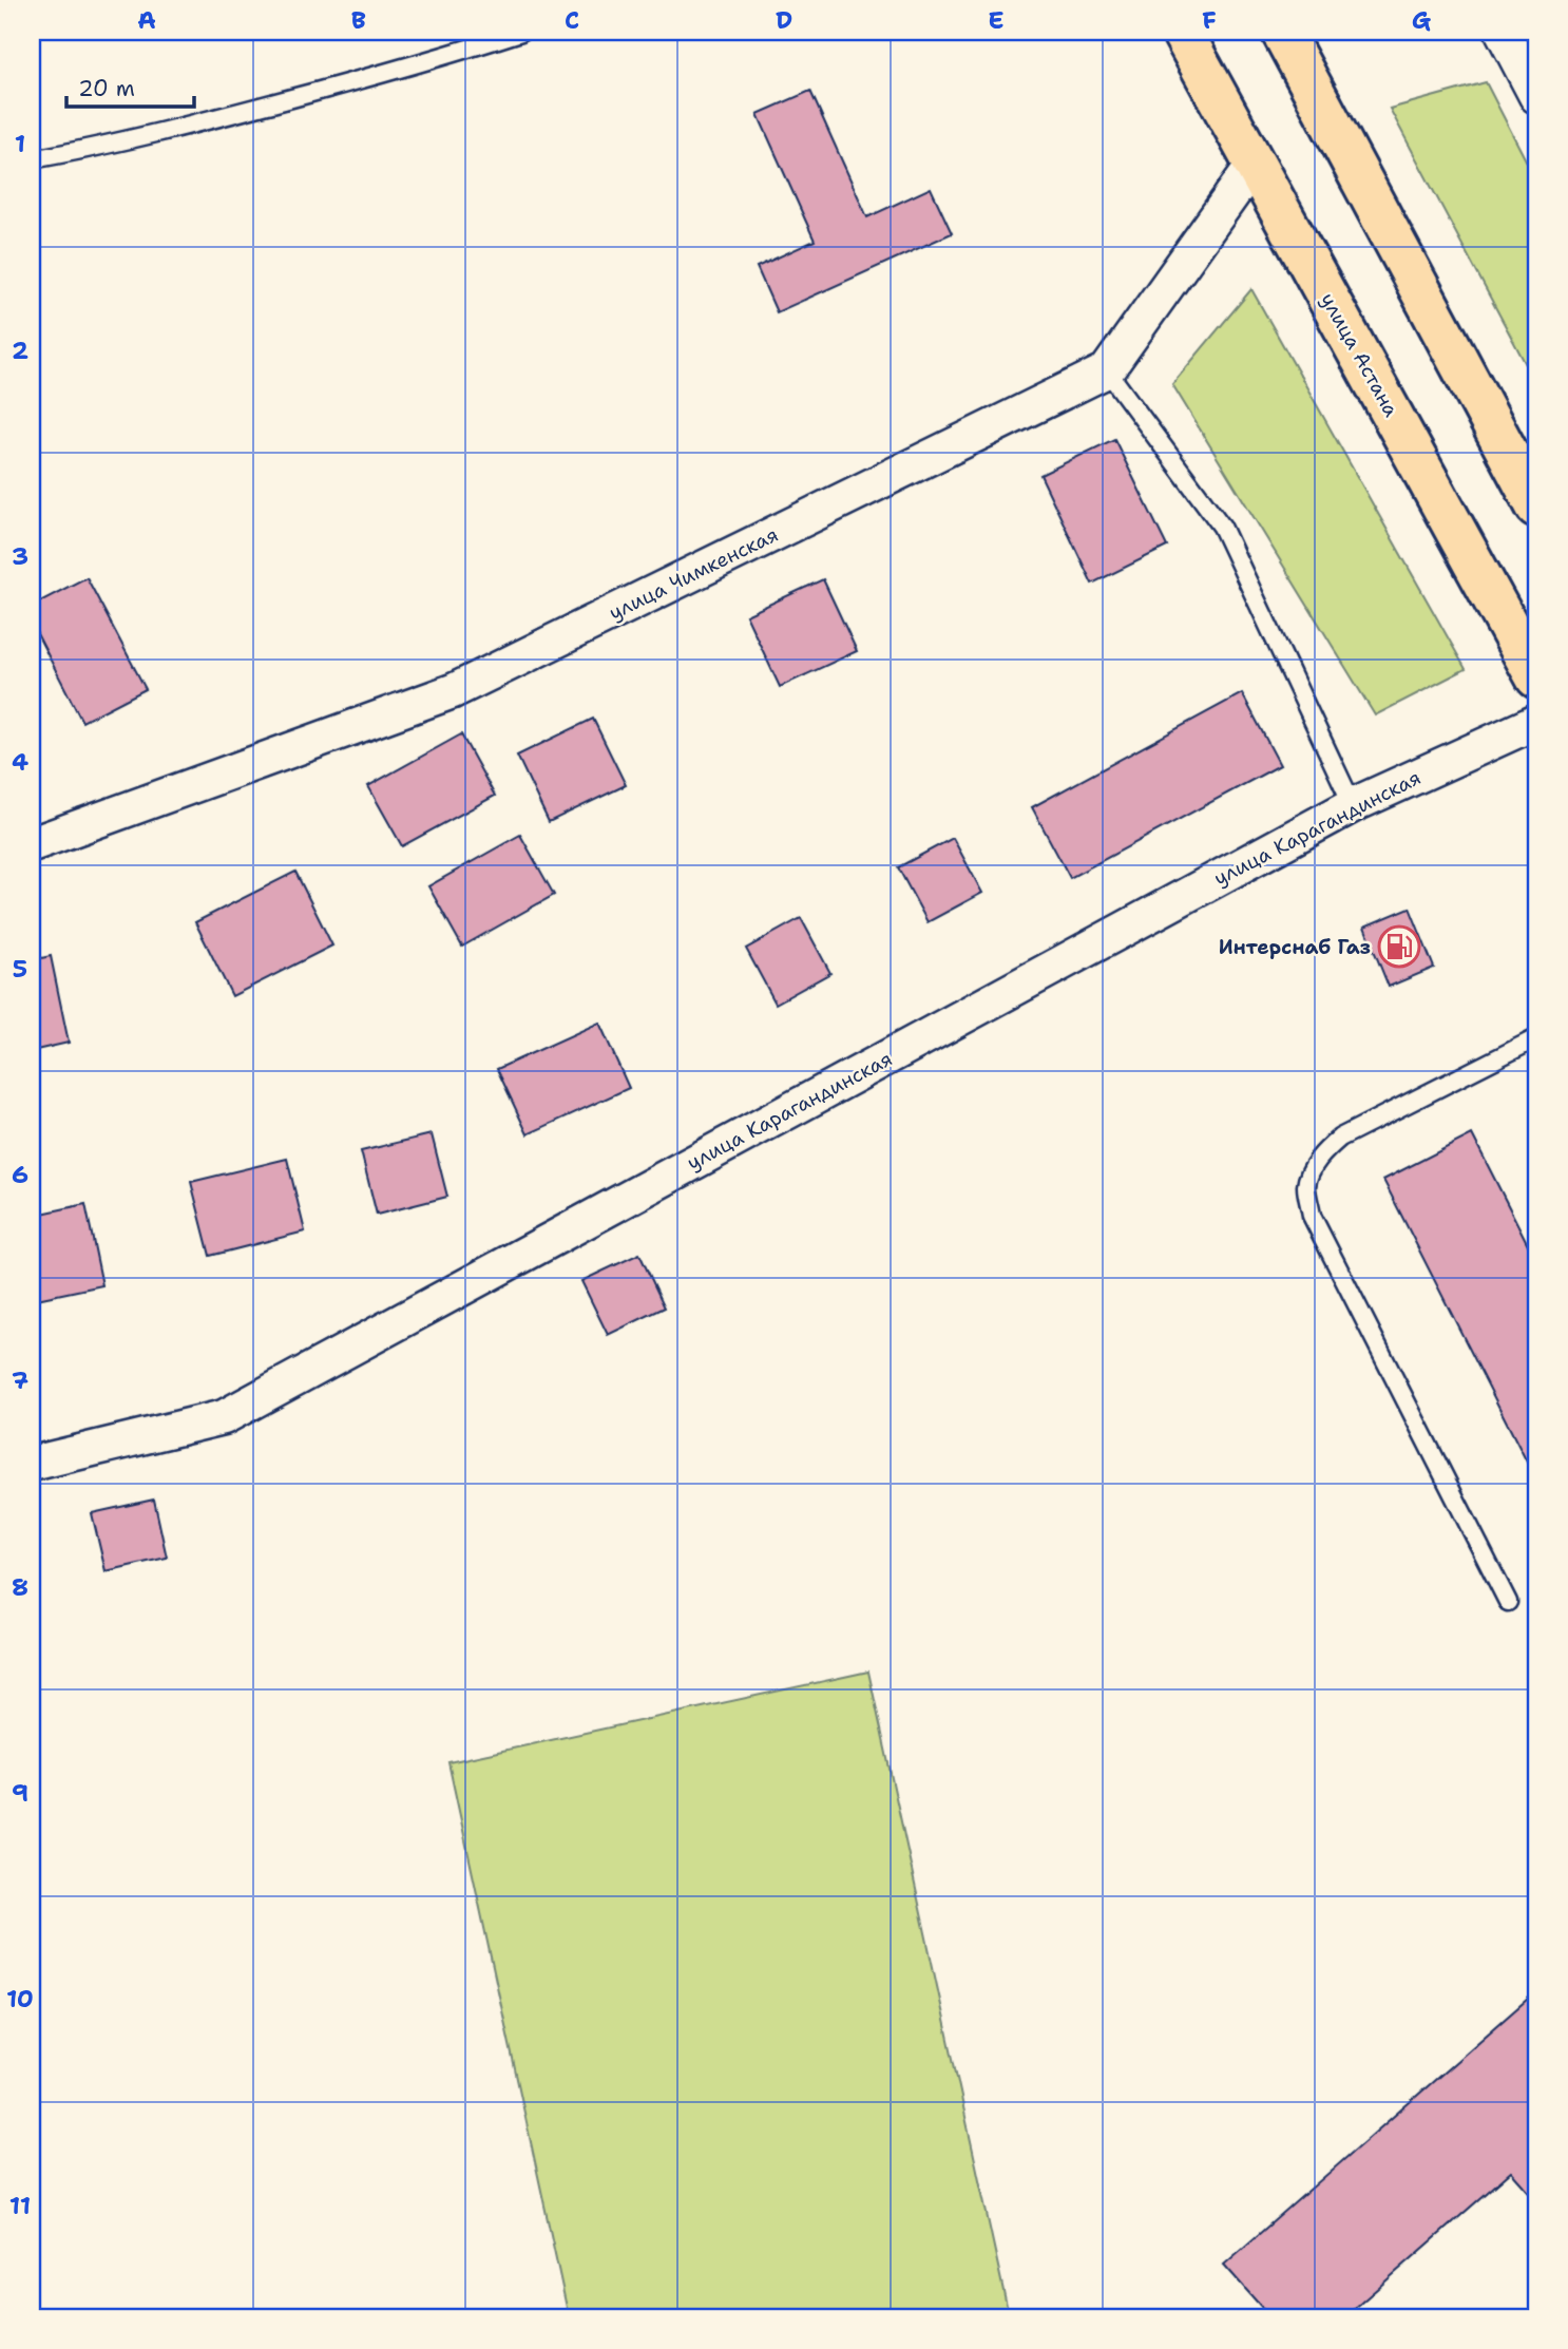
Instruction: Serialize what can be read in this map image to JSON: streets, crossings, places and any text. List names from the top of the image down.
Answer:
{
  "streets": {
    "main road": ["улица Астана"],
    "street": ["улица Чимкенская", "улица Карагандинская"]
  },
  "crossings": [
    ["улица Астана", "улица Чимкенская"]
  ],
  "places": {
    "fuel station": ["Интерснаб Газ"]
  },
  "scale_bar": "20 m",
  "grid": {
    "columns": [
      "A",
      "B",
      "C",
      "D",
      "E",
      "F",
      "G"
    ],
    "rows": [
      "1",
      "2",
      "3",
      "4",
      "5",
      "6",
      "7",
      "8",
      "9",
      "10",
      "11"
    ]
  }
}
